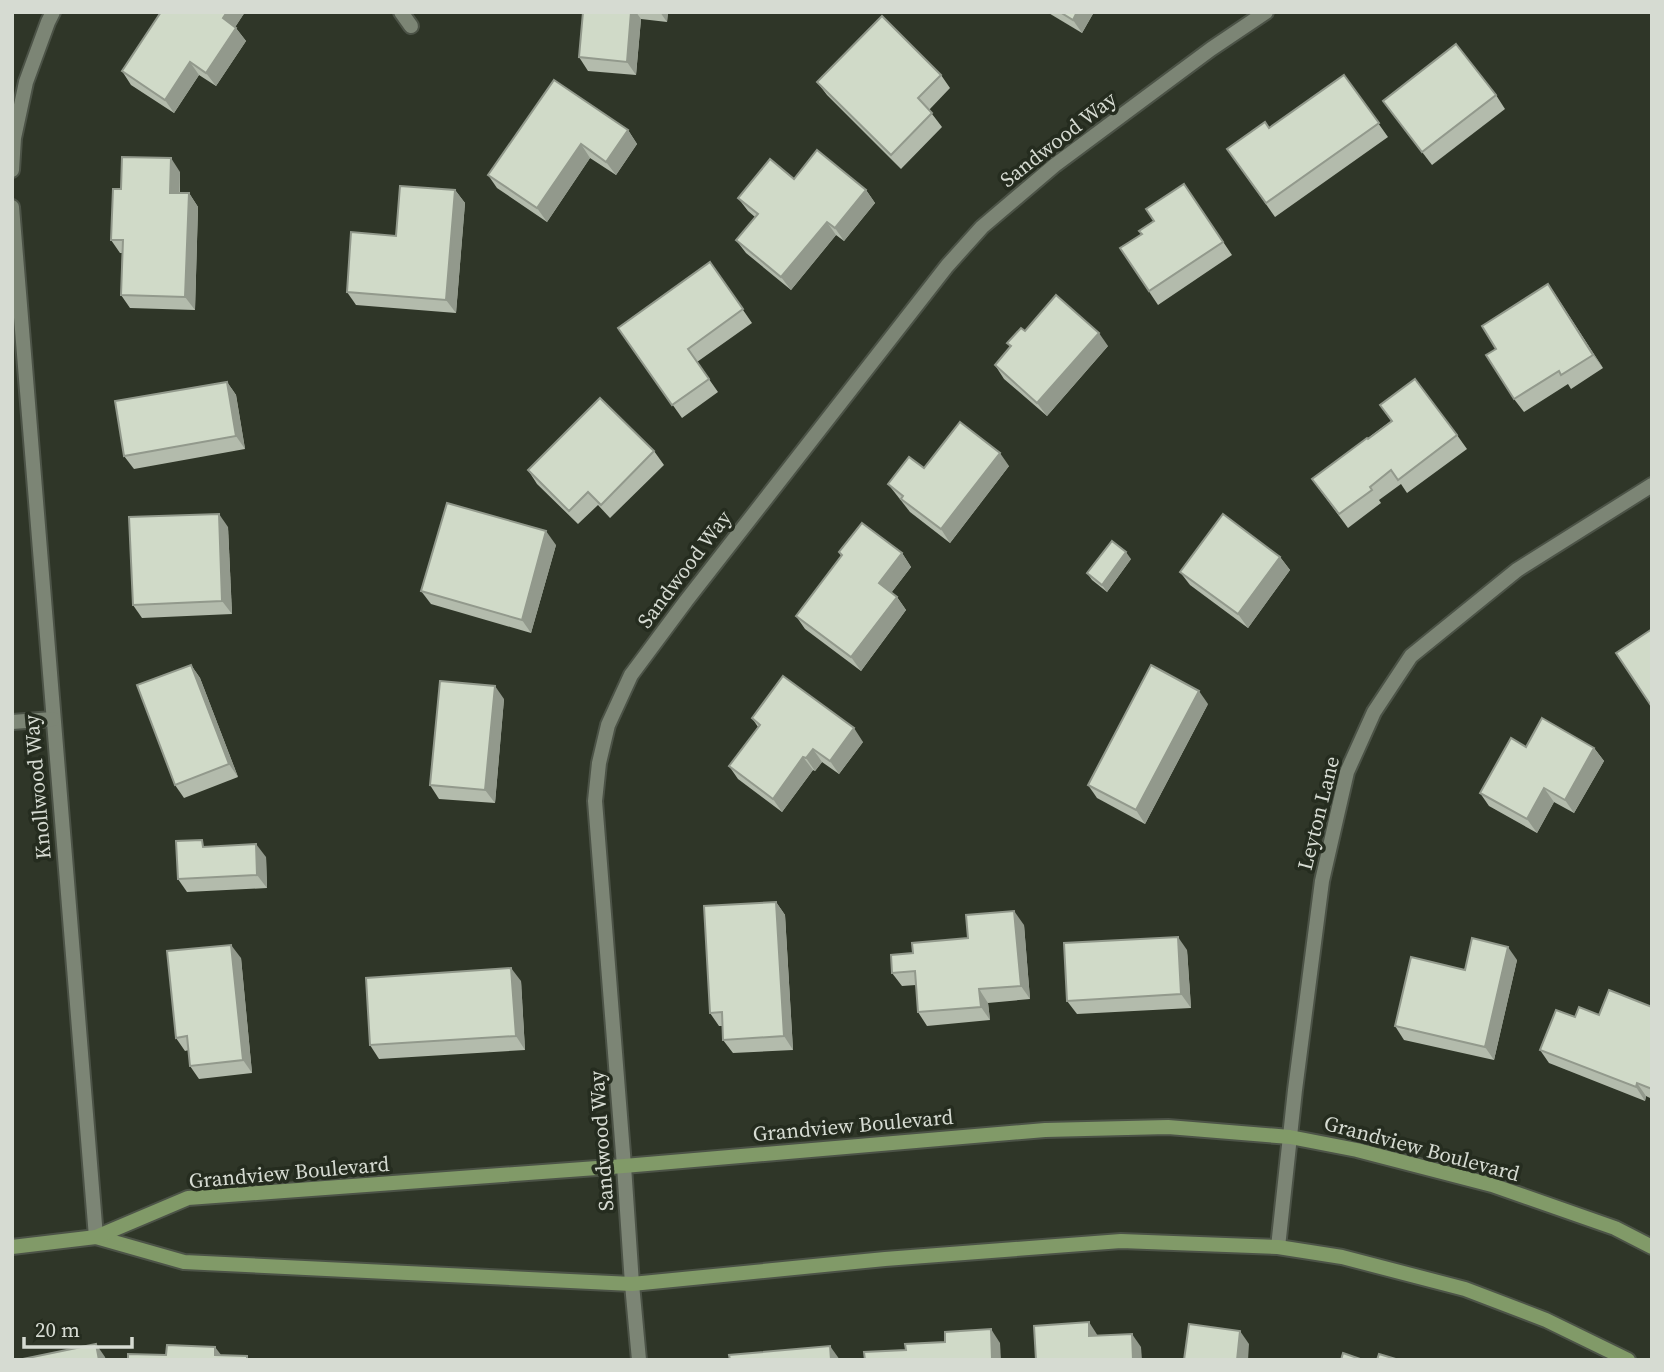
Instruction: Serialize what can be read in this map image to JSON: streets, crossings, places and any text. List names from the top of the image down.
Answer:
{
  "streets": {
    "street": [
      "Sandwood Way",
      "Knollwood Way",
      "Leyton Lane",
      "Grandview Boulevard"
    ]
  },
  "crossings": [
    ["Sandwood Way", "Grandview Boulevard"],
    ["Knollwood Way", "Grandview Boulevard"],
    ["Leyton Lane", "Grandview Boulevard"]
  ],
  "scale_bar": "20 m"
}
